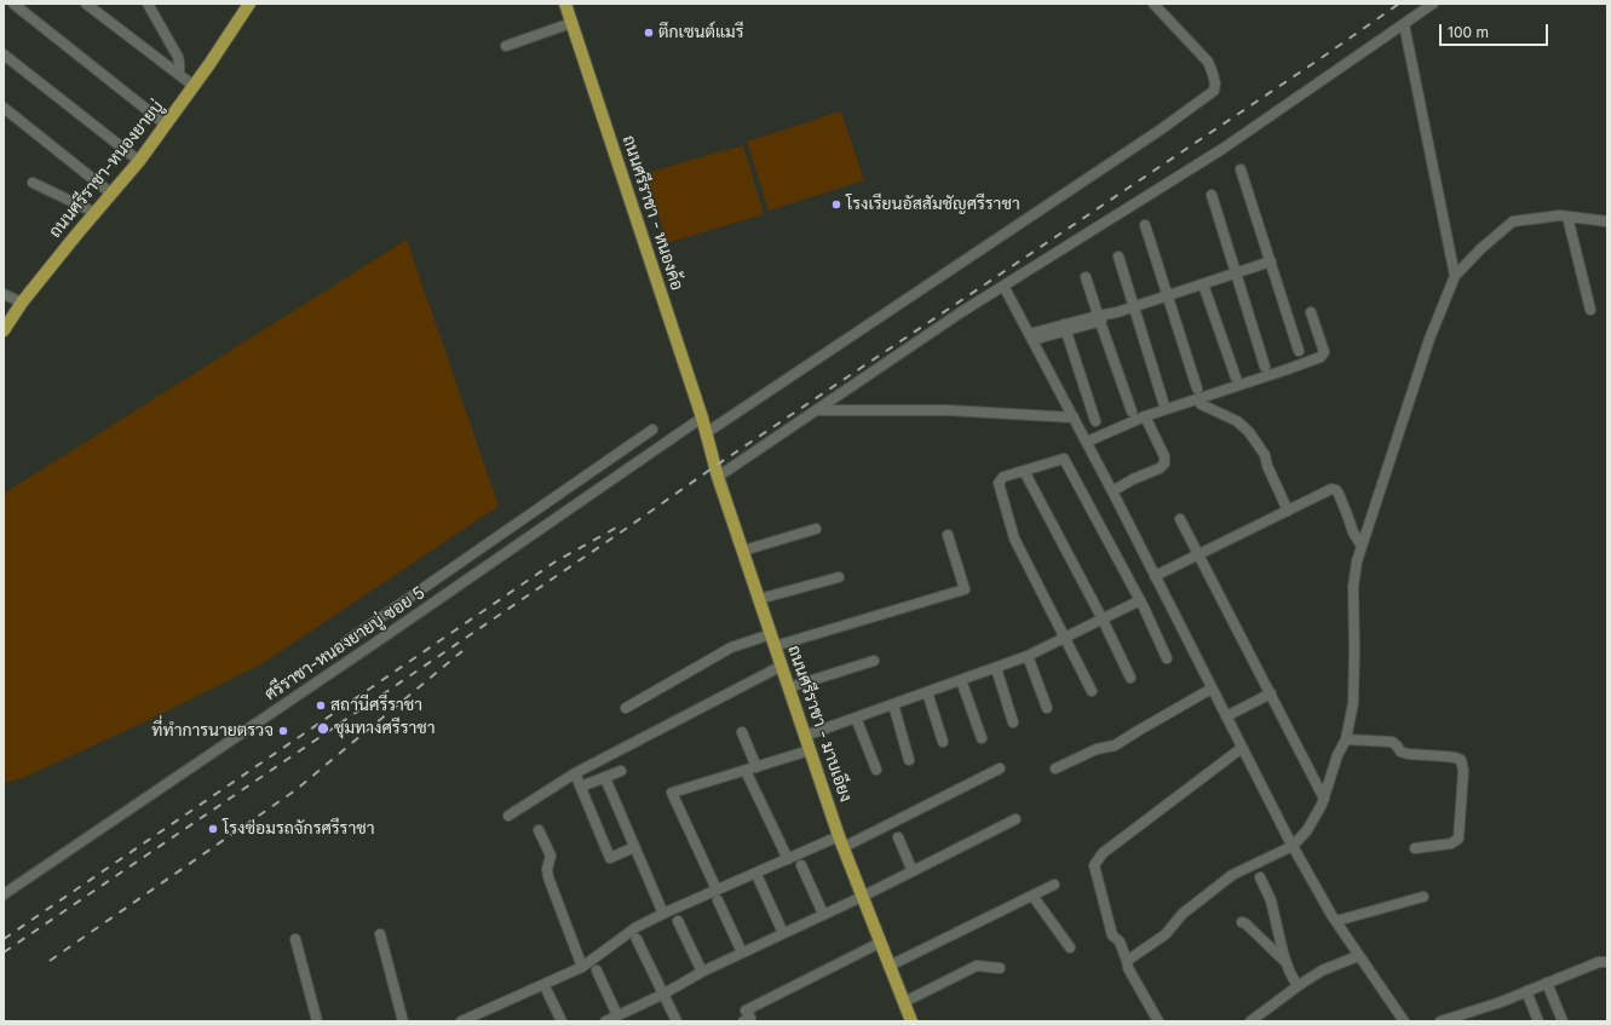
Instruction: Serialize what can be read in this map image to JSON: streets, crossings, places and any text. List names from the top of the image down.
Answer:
{
  "streets": {
    "main road": ["ถนนศรีราชา-หนองยายบู่", "ถนนศรีราชา - หนองค้อ", "ถนนศรีราชา - มาบเอียง"],
    "street": ["ศรีราชา-หนองยายบู่ ซอย 5"]
  },
  "crossings": [
    ["ถนนศรีราชา - หนองค้อ", "ศรีราชา-หนองยายบู่ ซอย 5"],
    ["ถนนศรีราชา - หนองค้อ", "ถนนศรีราชา - มาบเอียง"]
  ],
  "places": [
    "ตึกเซนต์แมรี",
    "โรงเรียนอัสสัมชัญศรีราชา",
    "สถานีศรีราชา",
    "ชุมทางศรีราชา",
    "ที่ทำการนายตรวจ",
    "โรงซ่อมรถจักรศรีราชา"
  ],
  "scale_bar": "100 m"
}
